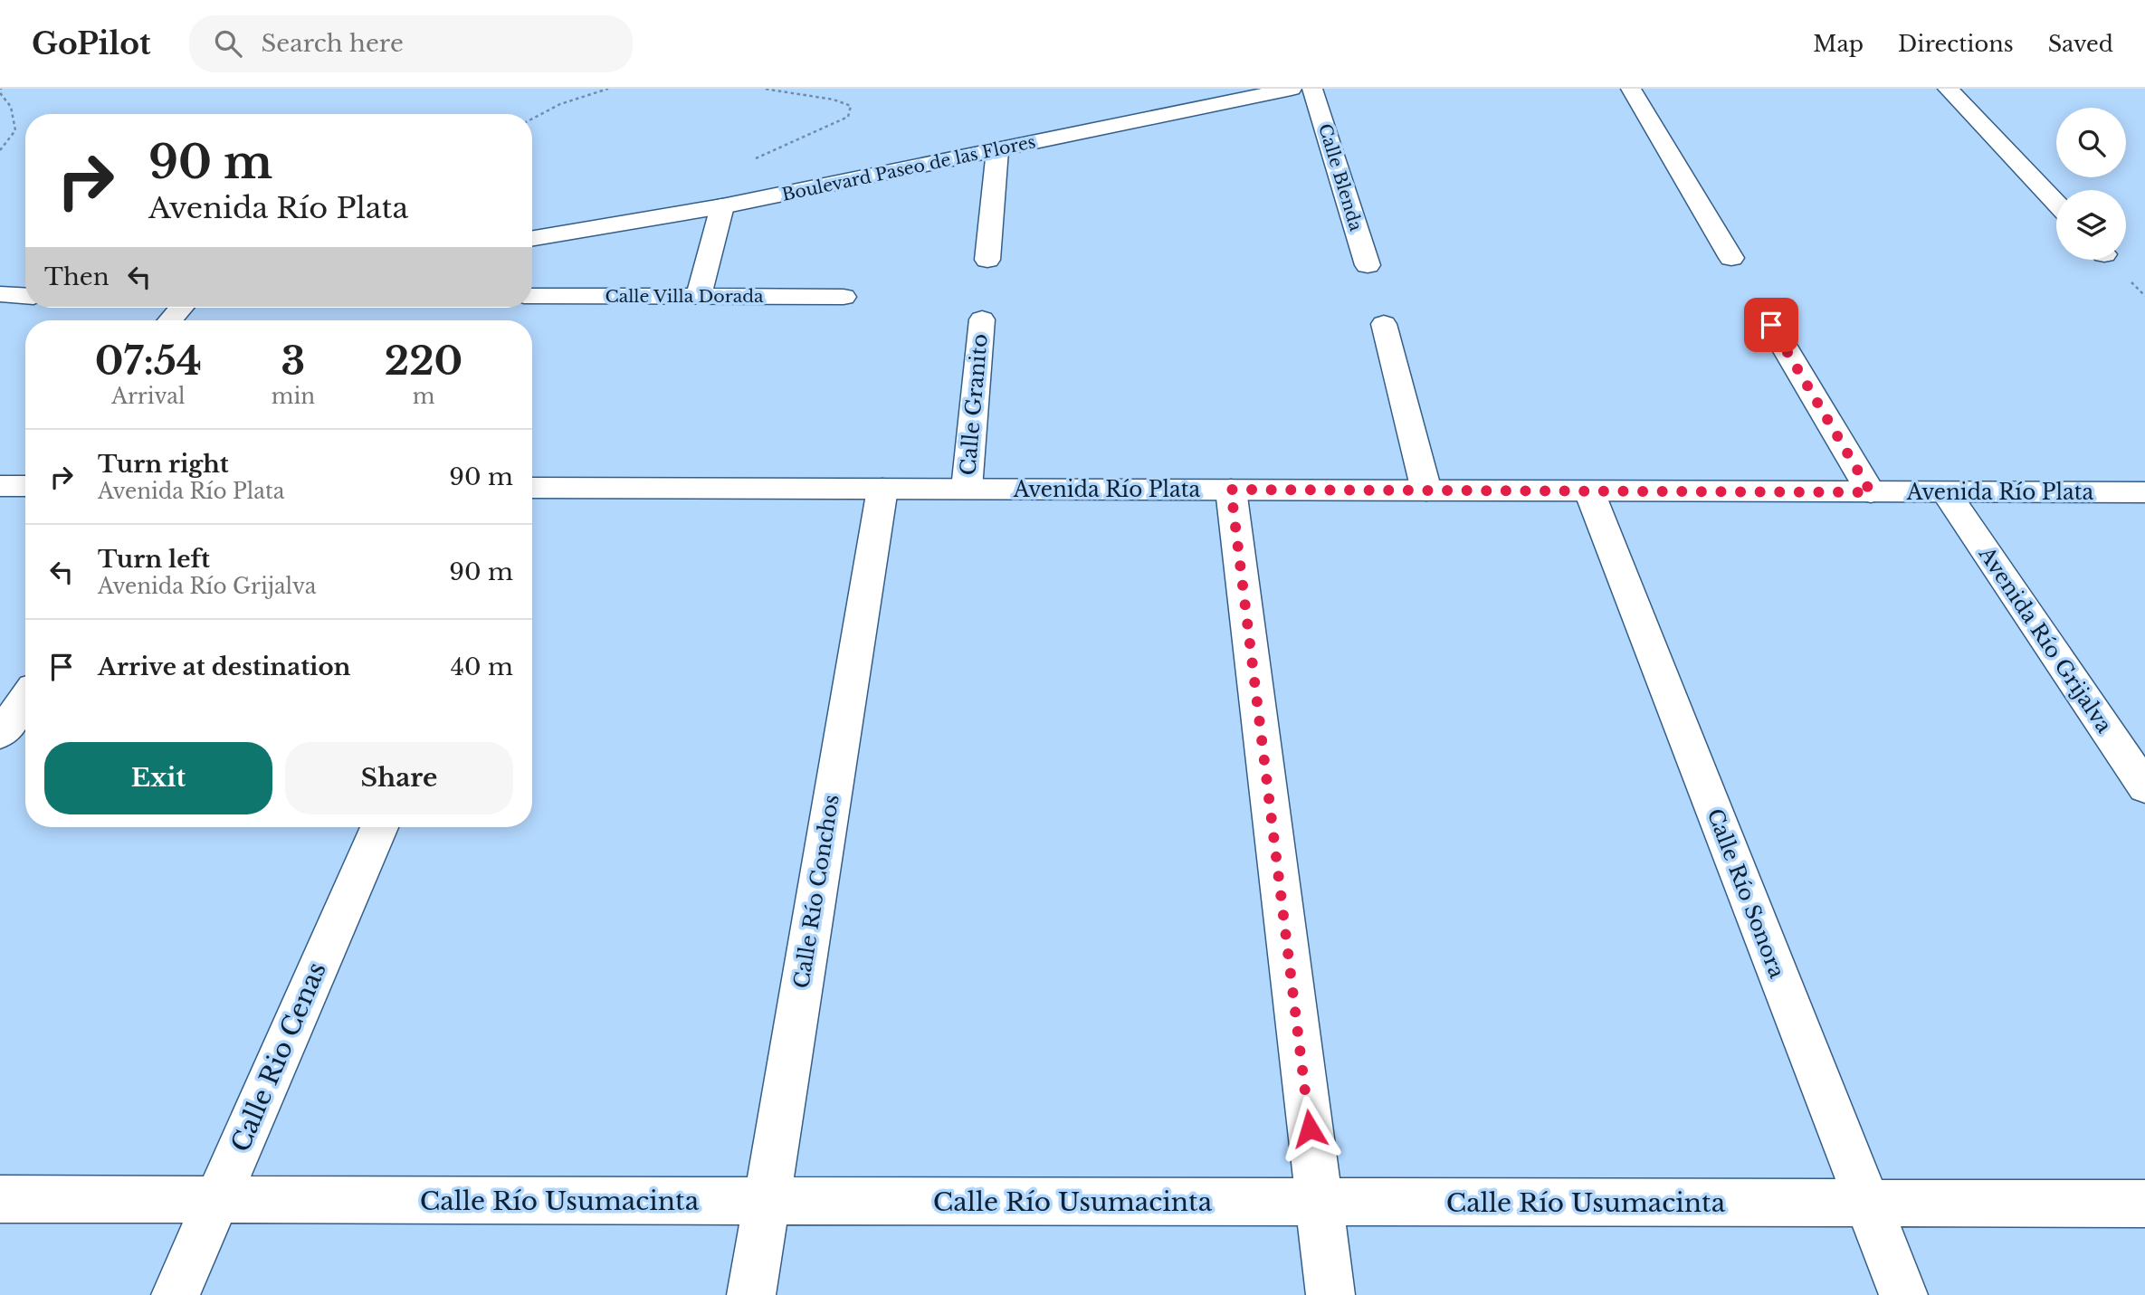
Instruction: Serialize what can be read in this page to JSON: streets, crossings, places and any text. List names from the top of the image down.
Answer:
{
  "streets": {
    "street": [
      "Boulevard Paseo de las Flores",
      "Calle Blenda",
      "Calle Villa Dorada",
      "Calle Granito",
      "Avenida Río Plata",
      "Avenida Río Grijalva",
      "Calle Río Conchos",
      "Calle Río Sonora",
      "Calle Rio Cenas",
      "Calle Río Usumacinta"
    ]
  },
  "crossings": [
    ["Calle Granito", "Avenida Río Plata"],
    ["Avenida Río Plata", "Avenida Río Grijalva"],
    ["Avenida Río Plata", "Calle Río Conchos"],
    ["Avenida Río Plata", "Calle Río Sonora"],
    ["Calle Río Conchos", "Calle Río Usumacinta"],
    ["Calle Río Sonora", "Calle Río Usumacinta"],
    ["Calle Rio Cenas", "Calle Río Usumacinta"]
  ],
  "page": {
    "header": "GoPilot",
    "search": "Search here",
    "nav": ["Map", "Directions", "Saved"],
    "turn": ["90 m", "Avenida Río Plata"],
    "then": "Then",
    "eta": [
      "07:54",
      "Arrival",
      "3",
      "min",
      "220",
      "m"
    ],
    "list": [
      {
        "name": "Turn right",
        "note": "Avenida Río Plata",
        "value": "90 m"
      },
      {
        "name": "Turn left",
        "note": "Avenida Río Grijalva",
        "value": "90 m"
      },
      {
        "name": "Arrive at destination",
        "value": "40 m"
      }
    ],
    "buttons": ["Exit", "Share"]
  }
}
